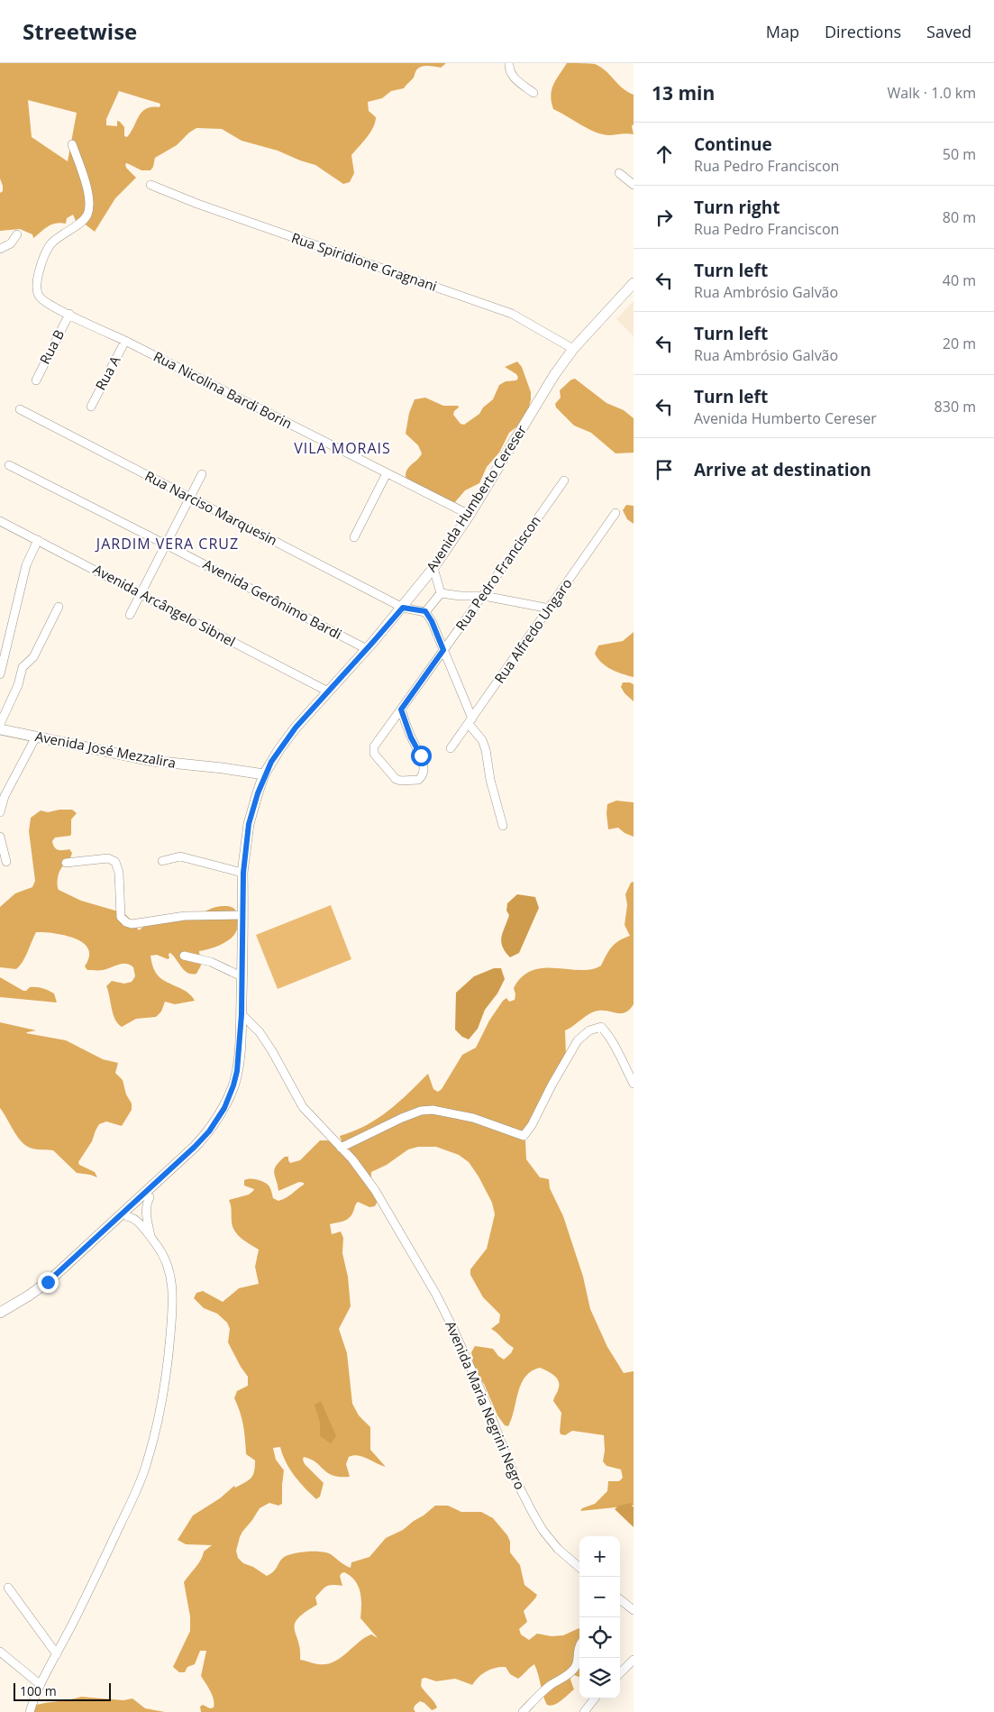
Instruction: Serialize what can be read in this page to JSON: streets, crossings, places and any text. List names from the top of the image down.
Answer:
{
  "streets": {
    "main road": ["Avenida Humberto Cereser", "Avenida José Mezzalira"],
    "street": [
      "Rua Spiridione Gragnani",
      "Rua B",
      "Rua A",
      "Rua Nicolina Bardi Borin",
      "Rua Narciso Marquesin",
      "Rua Pedro Franciscon",
      "Avenida Gerônimo Bardi",
      "Avenida Arcângelo Sibnel",
      "Rua Alfredo Ungaro",
      "Avenida Maria Negrini Negro"
    ]
  },
  "crossings": [
    ["Rua Spiridione Gragnani", "Avenida Humberto Cereser"],
    ["Rua B", "Rua Nicolina Bardi Borin"],
    ["Rua A", "Rua Nicolina Bardi Borin"],
    ["Rua Nicolina Bardi Borin", "Avenida Humberto Cereser"],
    ["Avenida Humberto Cereser", "Rua Narciso Marquesin"],
    ["Avenida Humberto Cereser", "Avenida Gerônimo Bardi"],
    ["Avenida Humberto Cereser", "Avenida Arcângelo Sibnel"],
    ["Avenida Humberto Cereser", "Avenida José Mezzalira"],
    ["Avenida Humberto Cereser", "Avenida Maria Negrini Negro"]
  ],
  "districts": ["VILA MORAIS", "JARDIM VERA CRUZ"],
  "scale_bar": "100 m",
  "page": {
    "header": "Streetwise",
    "nav": ["Map", "Directions", "Saved"],
    "heading": ["13 min", "Walk · 1.0 km"],
    "list": [
      ["Continue", "Rua Pedro Franciscon", "50 m"],
      ["Turn right", "Rua Pedro Franciscon", "80 m"],
      ["Turn left", "Rua Ambrósio Galvão", "40 m"],
      ["Turn left", "Rua Ambrósio Galvão", "20 m"],
      ["Turn left", "Avenida Humberto Cereser", "830 m"],
      "Arrive at destination"
    ],
    "map_buttons": ["+", "−"],
    "scale": "100 m"
  }
}
